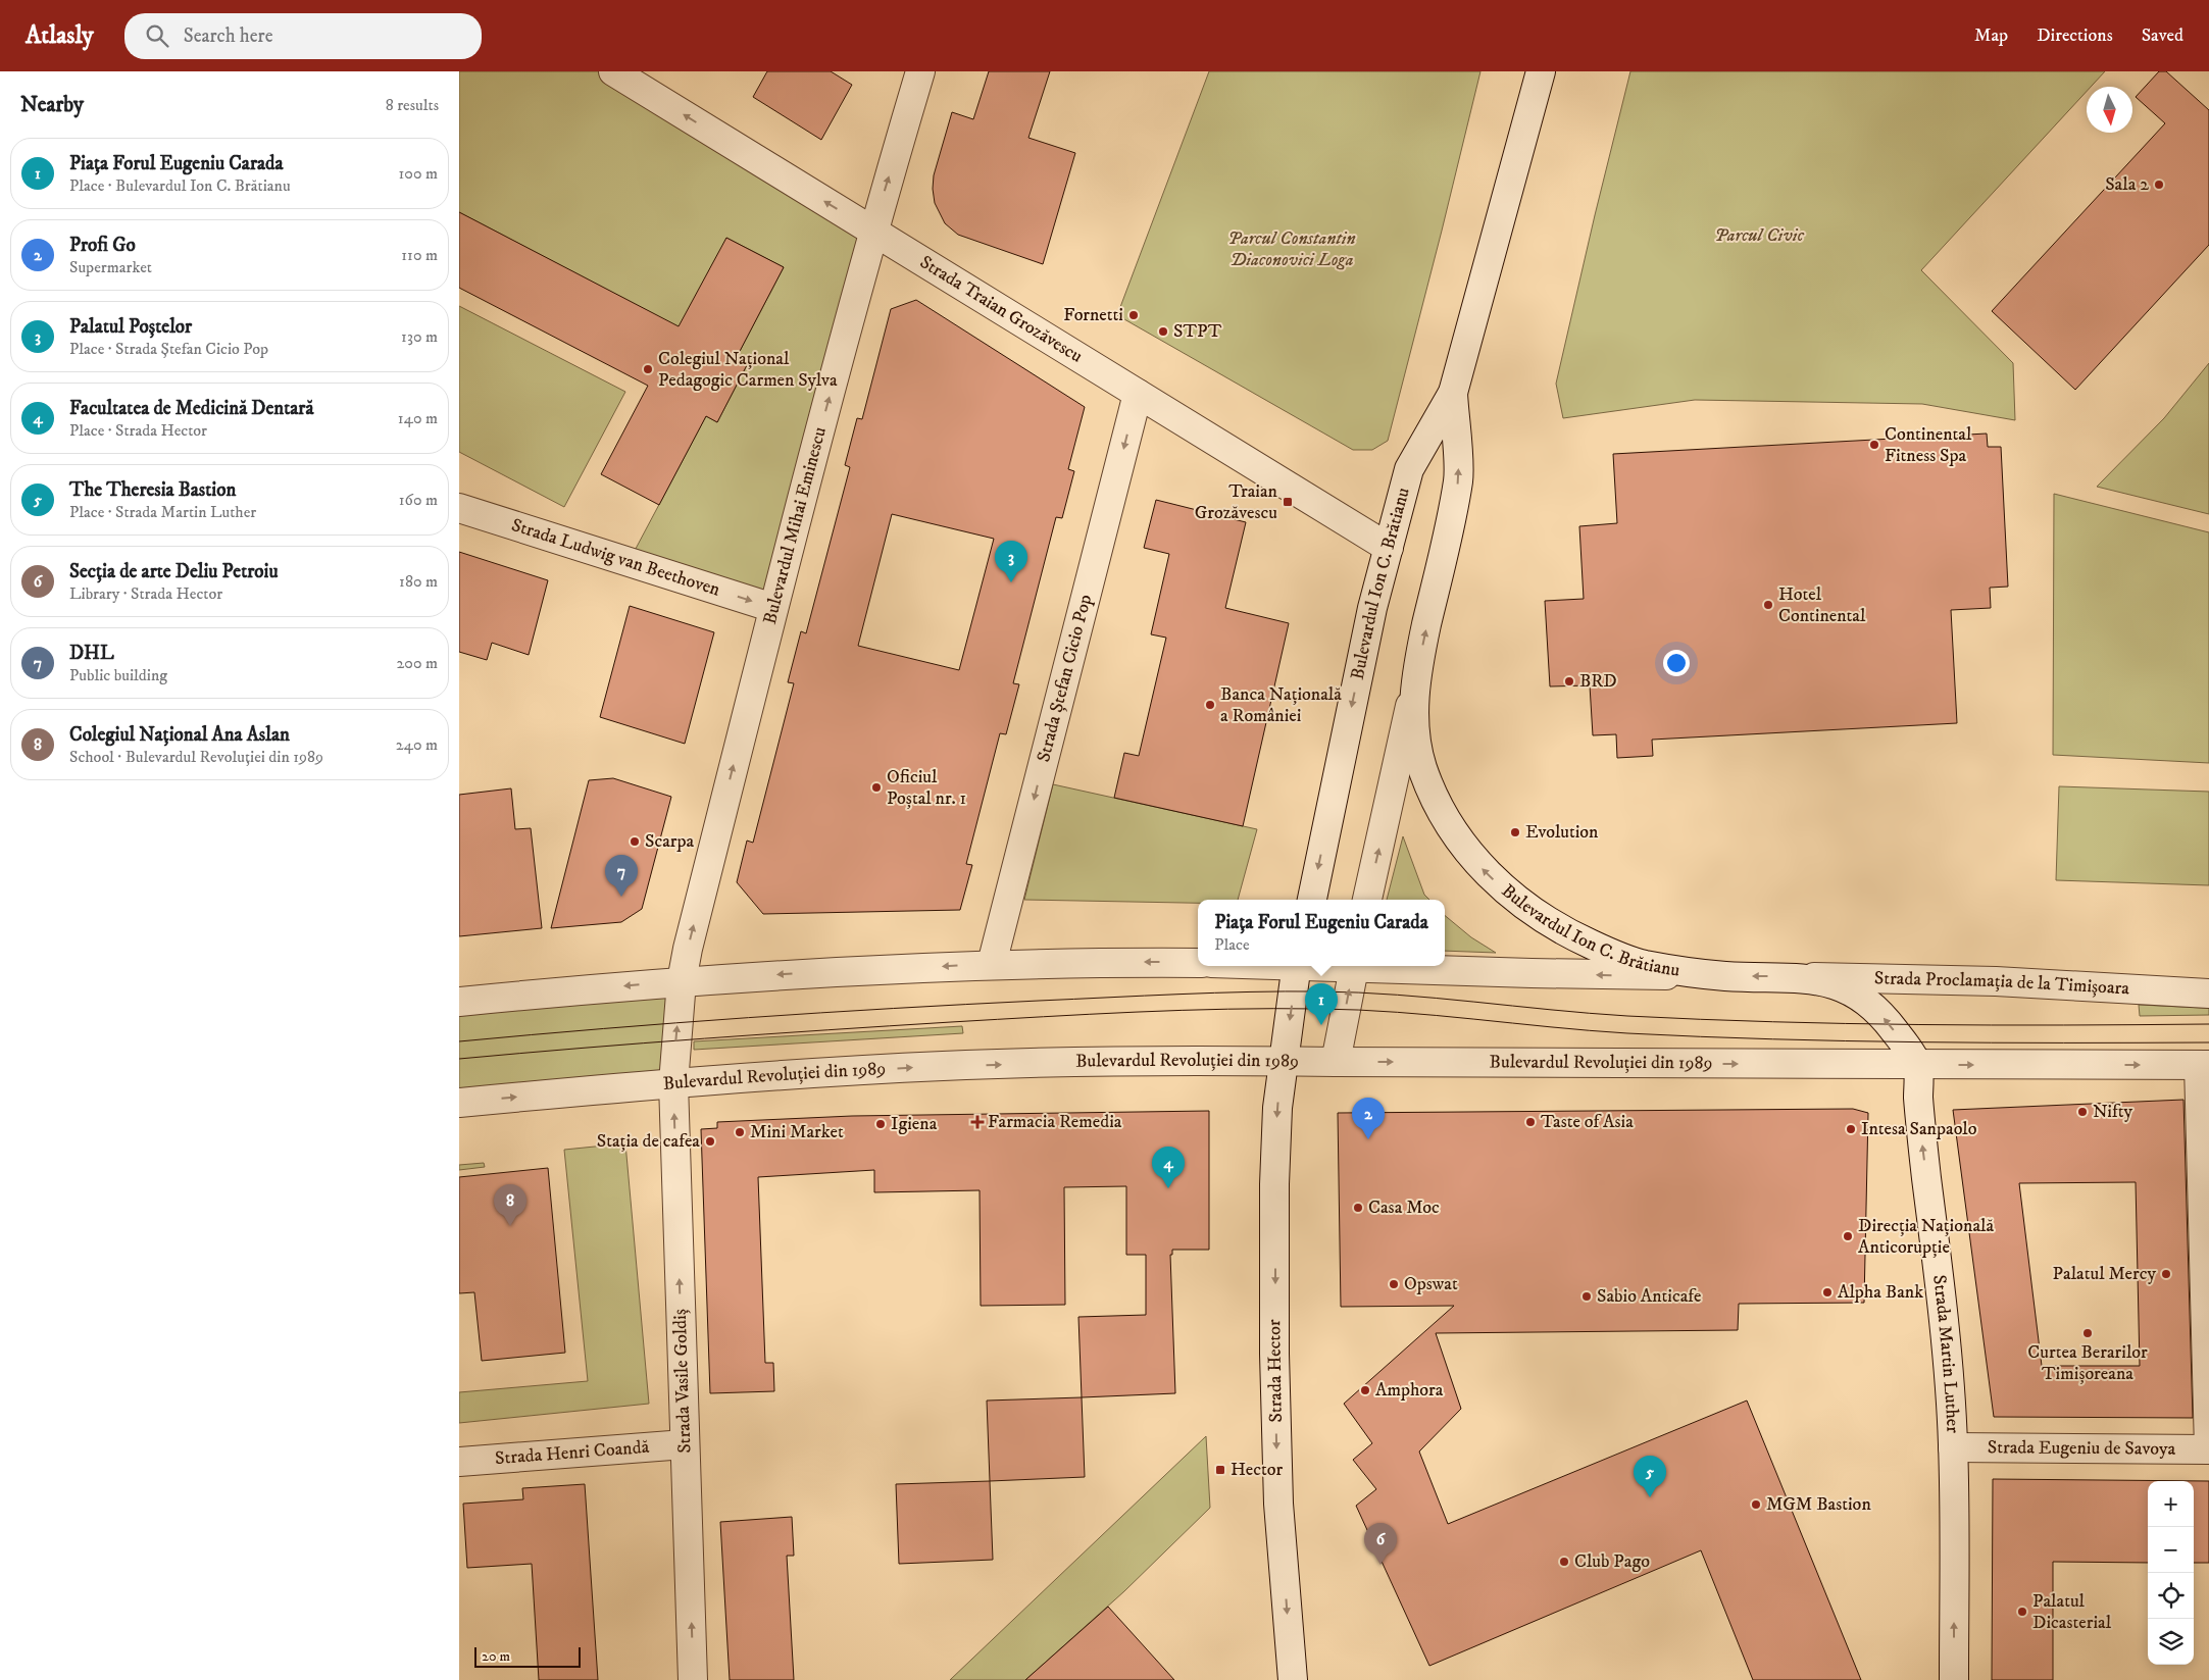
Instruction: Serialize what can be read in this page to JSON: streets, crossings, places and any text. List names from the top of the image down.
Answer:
{
  "streets": {
    "street": [
      "Strada Traian Grozăvescu",
      "Bulevardul Mihai Eminescu",
      "Strada Ludwig van Beethoven",
      "Bulevardul Ion C. Brătianu",
      "Strada Ștefan Cicio Pop",
      "Strada Proclamația de la Timișoara",
      "Bulevardul Revoluției din 1989",
      "Strada Martin Luther",
      "Strada Hector",
      "Strada Vasile Goldiș",
      "Strada Eugeniu de Savoya",
      "Strada Henri Coandă"
    ]
  },
  "crossings": [
    ["Strada Traian Grozăvescu", "Bulevardul Mihai Eminescu"],
    ["Strada Traian Grozăvescu", "Bulevardul Ion C. Brătianu"],
    ["Strada Traian Grozăvescu", "Strada Ștefan Cicio Pop"],
    ["Bulevardul Mihai Eminescu", "Strada Ludwig van Beethoven"],
    ["Bulevardul Mihai Eminescu", "Bulevardul Revoluției din 1989"],
    ["Bulevardul Mihai Eminescu", "Strada Vasile Goldiș"],
    ["Bulevardul Revoluției din 1989", "Strada Martin Luther"],
    ["Bulevardul Revoluției din 1989", "Strada Hector"],
    ["Bulevardul Revoluției din 1989", "Strada Vasile Goldiș"],
    ["Strada Martin Luther", "Strada Eugeniu de Savoya"],
    ["Strada Vasile Goldiș", "Strada Henri Coandă"]
  ],
  "one_way": [
    "Bulevardul Mihai Eminescu",
    "Strada Ludwig van Beethoven",
    "Strada Ștefan Cicio Pop",
    "Strada Martin Luther",
    "Strada Hector",
    "Strada Vasile Goldiș"
  ],
  "parks": ["Parcul Civic", "Parcul Constantin Diaconovici Loga"],
  "places": {
    "other": [
      "Sala 2",
      "Fornetti",
      "STPT",
      "Colegiul Național Pedagogic Carmen Sylva",
      "Continental Fitness Spa",
      "Hotel Continental",
      "BRD",
      "Banca Națională a României",
      "Oficiul Poștal nr. 1",
      "Evolution",
      "Scarpa",
      "Nifty",
      "Taste of Asia",
      "Igiena",
      "Intesa Sanpaolo",
      "Mini Market",
      "Stația de cafea",
      "Casa Moc",
      "Direcția Națională Anticorupție",
      "Palatul Mercy",
      "Opswat",
      "Alpha Bank",
      "Sabio Anticafe",
      "Curtea Berarilor Timișoreana",
      "Amphora",
      "MGM Bastion",
      "Club Pago",
      "Palatul Dicasterial"
    ],
    "transit": ["Traian Grozăvescu", "Hector"],
    "health": ["Farmacia Remedia"]
  },
  "scale_bar": "20 m",
  "north": "bottom",
  "page": {
    "header": "Atlasly",
    "search": "Search here",
    "nav": ["Map", "Directions", "Saved"],
    "heading": ["Nearby", "8 results"],
    "list": [
      {
        "mark": "1",
        "name": "Piața Forul Eugeniu Carada",
        "note": "Place · Bulevardul Ion C. Brătianu",
        "value": "100 m"
      },
      {
        "mark": "2",
        "name": "Profi Go",
        "note": "Supermarket",
        "value": "110 m"
      },
      {
        "mark": "3",
        "name": "Palatul Poștelor",
        "note": "Place · Strada Ștefan Cicio Pop",
        "value": "130 m"
      },
      {
        "mark": "4",
        "name": "Facultatea de Medicină Dentară",
        "note": "Place · Strada Hector",
        "value": "140 m"
      },
      {
        "mark": "5",
        "name": "The Theresia Bastion",
        "note": "Place · Strada Martin Luther",
        "value": "160 m"
      },
      {
        "mark": "6",
        "name": "Secția de arte Deliu Petroiu",
        "note": "Library · Strada Hector",
        "value": "180 m"
      },
      {
        "mark": "7",
        "name": "DHL",
        "note": "Public building",
        "value": "200 m"
      },
      {
        "mark": "8",
        "name": "Colegiul Național Ana Aslan",
        "note": "School · Bulevardul Revoluției din 1989",
        "value": "240 m"
      }
    ],
    "pins": [
      "3",
      "7",
      "1",
      "2",
      "4",
      "8",
      "5",
      "6"
    ],
    "popup": ["Piața Forul Eugeniu Carada", "Place"],
    "map_buttons": ["+", "−"],
    "scale": "20 m"
  }
}
